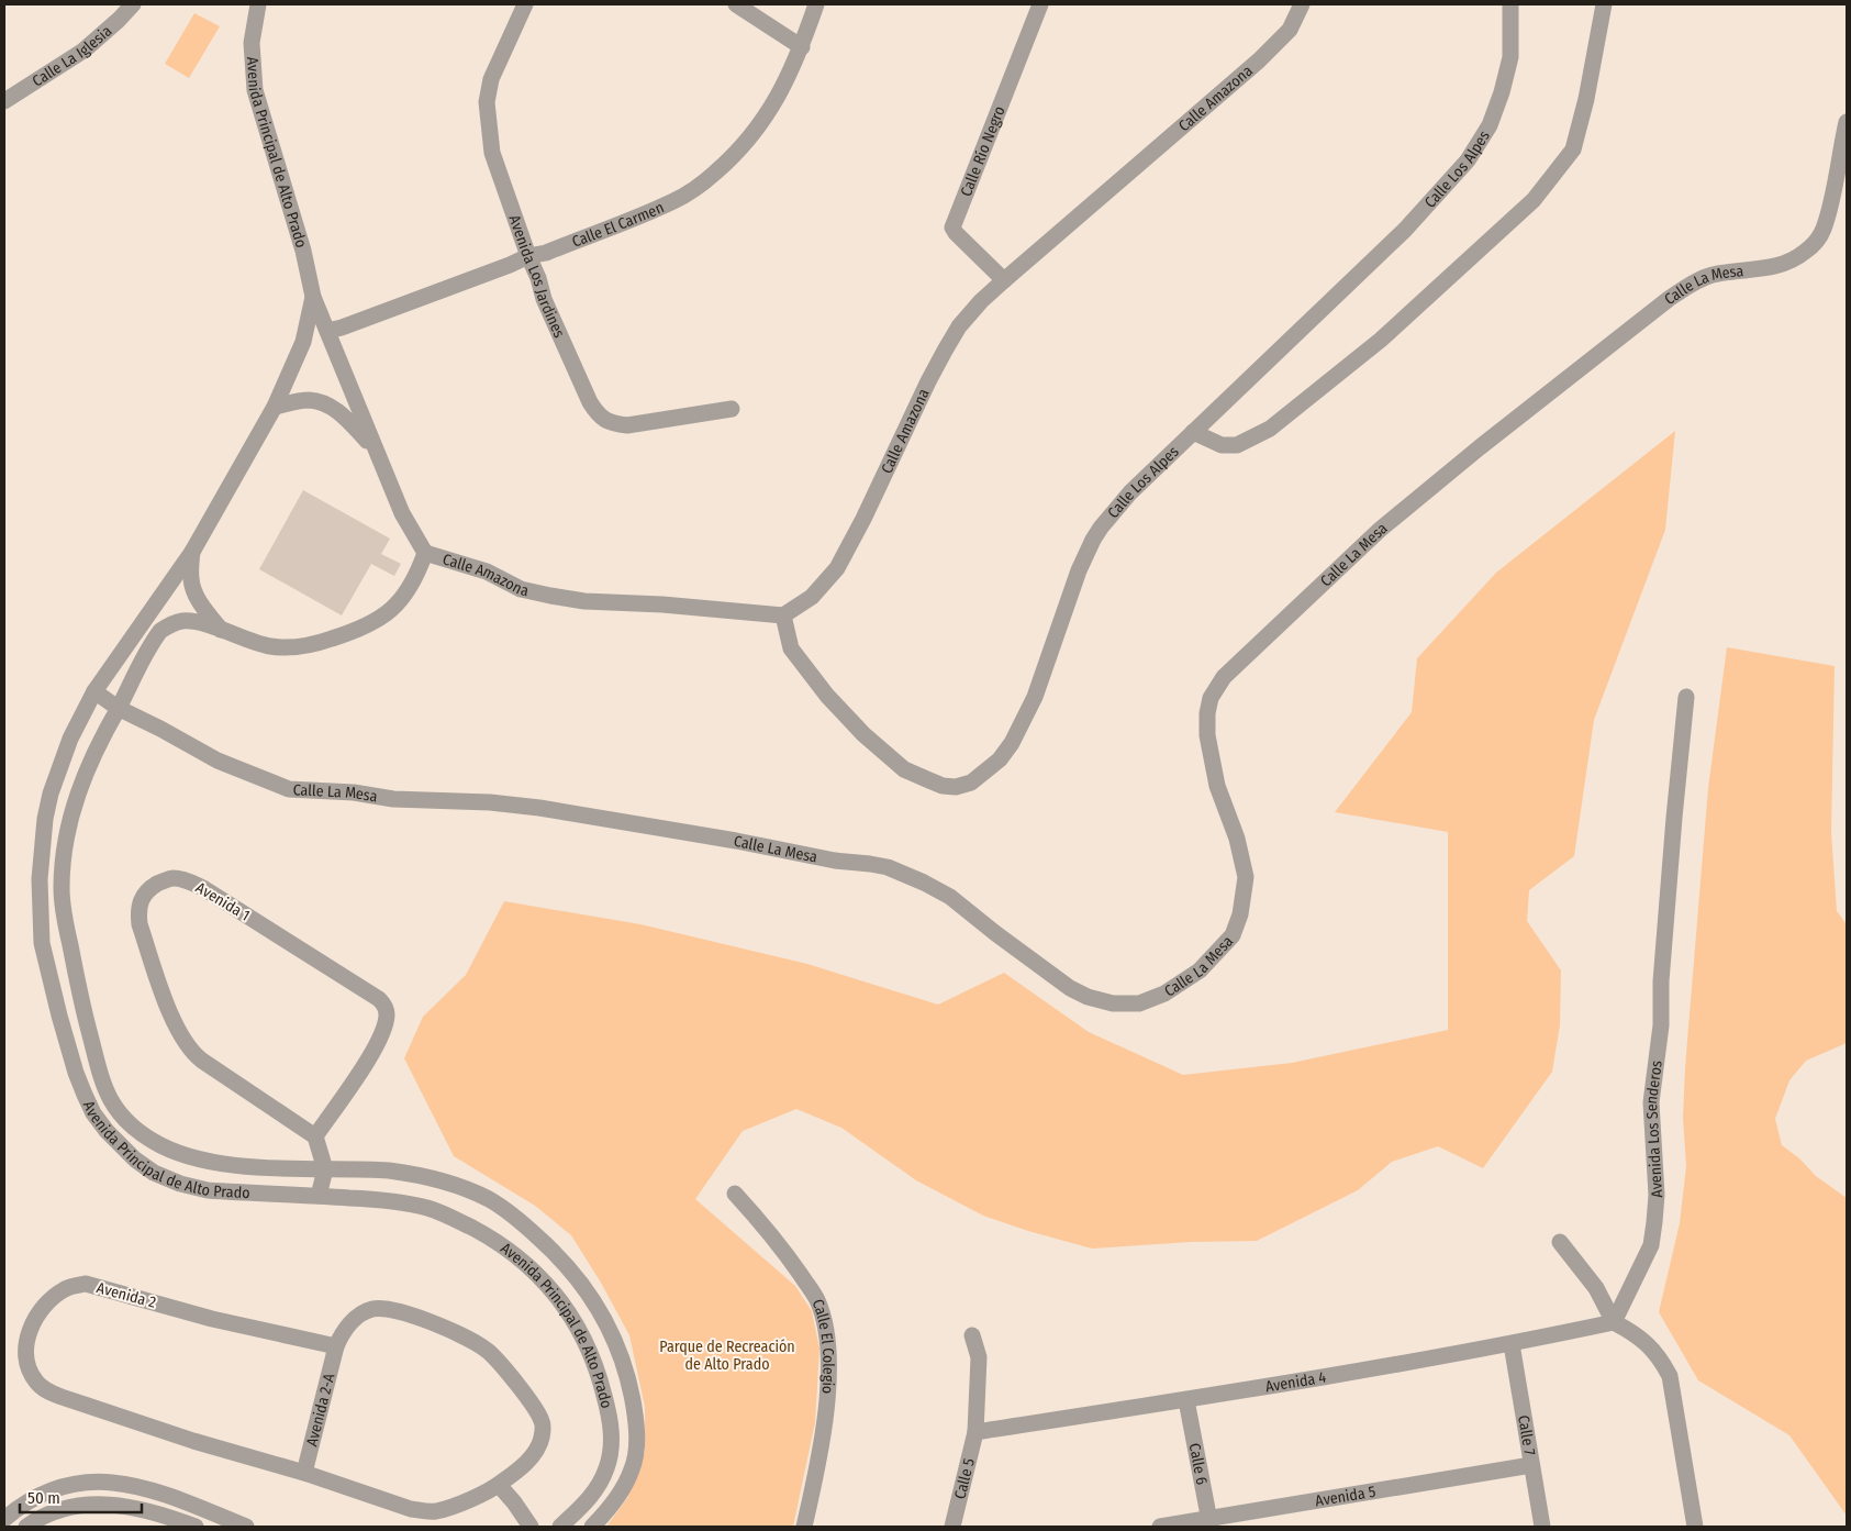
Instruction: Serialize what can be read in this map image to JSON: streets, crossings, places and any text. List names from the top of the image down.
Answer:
{
  "streets": {
    "street": [
      "Calle La Iglesia",
      "Calle Amazona",
      "Avenida Principal de Alto Prado",
      "Calle Río Negro",
      "Calle Los Alpes",
      "Calle El Carmen",
      "Avenida Los Jardines",
      "Calle La Mesa",
      "Avenida 1",
      "Avenida Los Senderos",
      "Avenida 2",
      "Calle El Colegio",
      "Avenida 4",
      "Avenida 2-A",
      "Calle 7",
      "Calle 6",
      "Calle 5",
      "Avenida 5"
    ]
  },
  "crossings": [
    ["Calle Amazona", "Avenida Principal de Alto Prado"],
    ["Calle Amazona", "Calle Río Negro"],
    ["Calle Amazona", "Calle Los Alpes"],
    ["Avenida Principal de Alto Prado", "Calle El Carmen"],
    ["Avenida Principal de Alto Prado", "Calle La Mesa"],
    ["Calle El Carmen", "Avenida Los Jardines"],
    ["Avenida Los Senderos", "Avenida 4"],
    ["Avenida 2", "Avenida 2-A"],
    ["Avenida 4", "Calle 7"],
    ["Avenida 4", "Calle 6"],
    ["Avenida 4", "Calle 5"],
    ["Calle 7", "Avenida 5"],
    ["Calle 6", "Avenida 5"]
  ],
  "parks": ["Parque de Recreación de Alto Prado"],
  "scale_bar": "50 m"
}
